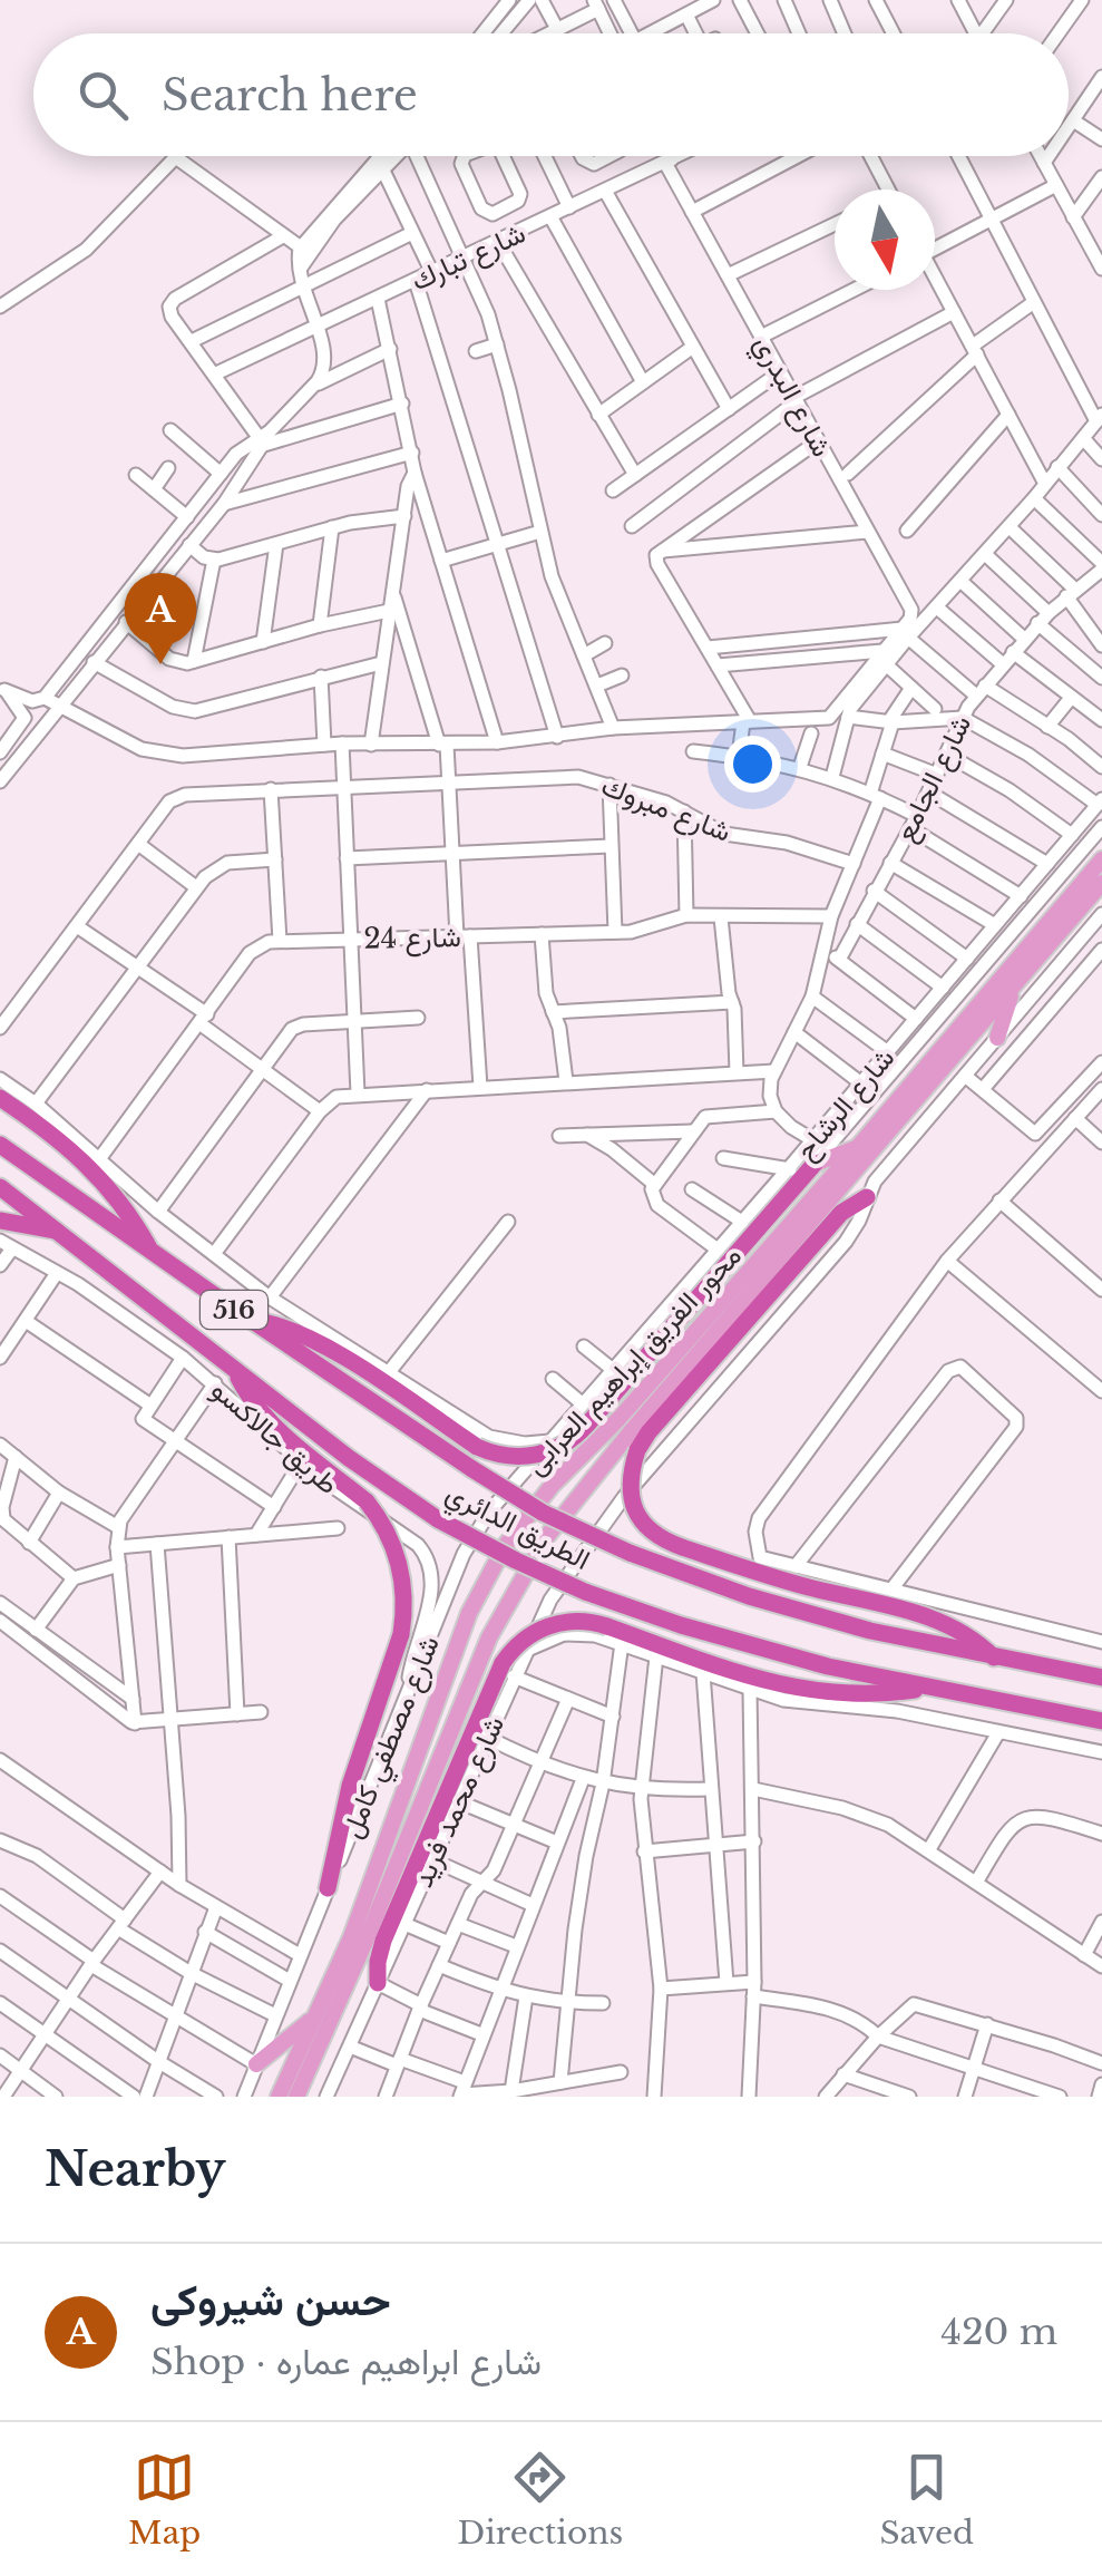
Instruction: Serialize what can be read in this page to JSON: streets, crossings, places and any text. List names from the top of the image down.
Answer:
{
  "streets": {
    "highway": ["516", "الطريق الدائري"],
    "main road": ["محور الفريق إبراهيم العرابى"],
    "street": [
      "شارع تبارك",
      "شارع البدري",
      "شارع الجامع",
      "شارع مبروك",
      "شارع 24",
      "شارع الرشاح",
      "طريق جالاكسو",
      "شارع مصطفي كامل",
      "شارع محمد فريد"
    ]
  },
  "crossings": [
    ["شارع تبارك", "شارع البدري"],
    ["شارع الرشاح", "شارع مصطفي كامل"],
    ["طريق جالاكسو", "شارع مصطفي كامل"]
  ],
  "north": "bottom",
  "page": {
    "search": "Search here",
    "pins": "A",
    "heading": "Nearby",
    "list": [
      {
        "mark": "A",
        "name": "حسن شيروكى",
        "note": "Shop · شارع ابراهيم عماره",
        "value": "420 m"
      }
    ],
    "nav": ["Map", "Directions", "Saved"]
  }
}
